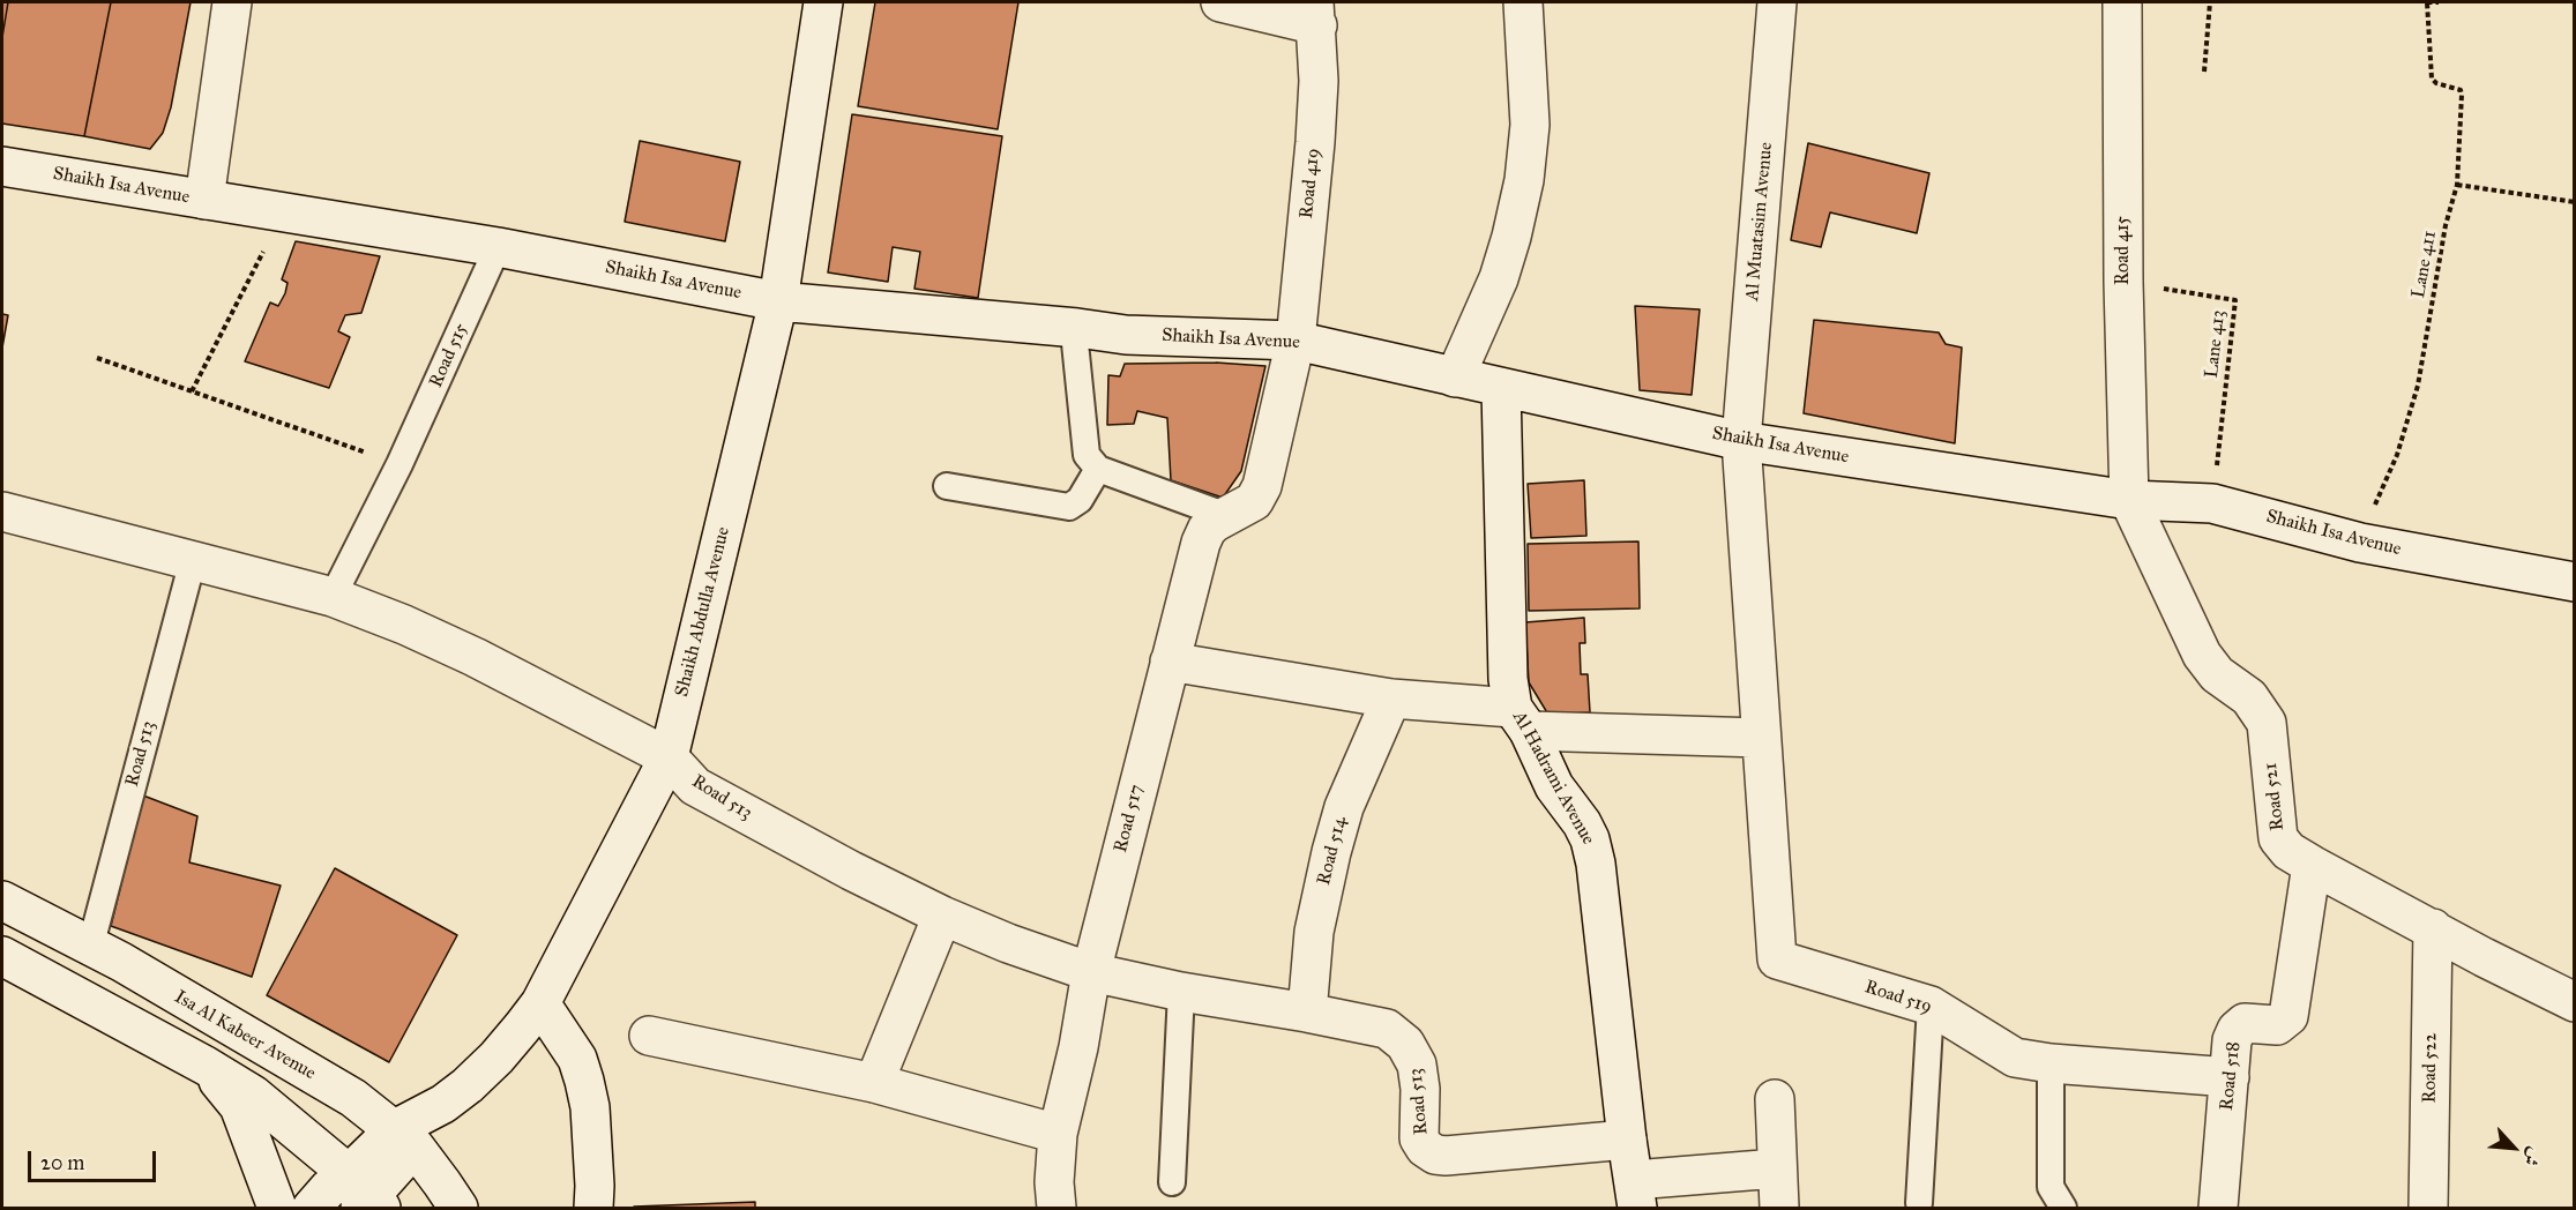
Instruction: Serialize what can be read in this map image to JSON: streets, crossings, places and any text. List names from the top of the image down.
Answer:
{
  "streets": {
    "street": [
      "Road 419",
      "Shaikh Isa Avenue",
      "Al Muatasim Avenue",
      "Road 415",
      "Shaikh Abdulla Avenue",
      "Road 513",
      "Al Hadrami Avenue",
      "Road 521",
      "Road 517",
      "Road 514",
      "Road 519",
      "Isa Al Kabeer Avenue",
      "Road 522",
      "Road 518"
    ],
    "lane": ["Road 515"],
    "path": ["Lane 411", "Lane 413"]
  },
  "crossings": [
    ["Road 419", "Shaikh Isa Avenue"],
    ["Road 419", "Road 517"],
    ["Shaikh Isa Avenue", "Al Muatasim Avenue"],
    ["Shaikh Isa Avenue", "Road 415"],
    ["Shaikh Isa Avenue", "Lane 411"],
    ["Shaikh Isa Avenue", "Lane 413"],
    ["Shaikh Isa Avenue", "Road 515"],
    ["Shaikh Isa Avenue", "Shaikh Abdulla Avenue"],
    ["Shaikh Isa Avenue", "Al Hadrami Avenue"],
    ["Shaikh Isa Avenue", "Road 521"],
    ["Shaikh Isa Avenue", "Road 517"],
    ["Shaikh Isa Avenue", "Road 519"],
    ["Al Muatasim Avenue", "Road 519"],
    ["Road 415", "Lane 413"],
    ["Road 415", "Road 521"],
    ["Road 515", "Road 513"],
    ["Shaikh Abdulla Avenue", "Road 513"],
    ["Shaikh Abdulla Avenue", "Isa Al Kabeer Avenue"],
    ["Road 513", "Al Hadrami Avenue"],
    ["Road 513", "Road 517"],
    ["Road 513", "Road 514"],
    ["Road 513", "Isa Al Kabeer Avenue"],
    ["Road 521", "Road 522"],
    ["Road 521", "Road 518"],
    ["Road 519", "Road 518"]
  ],
  "scale_bar": "20 m",
  "north": "bottom right"
}
